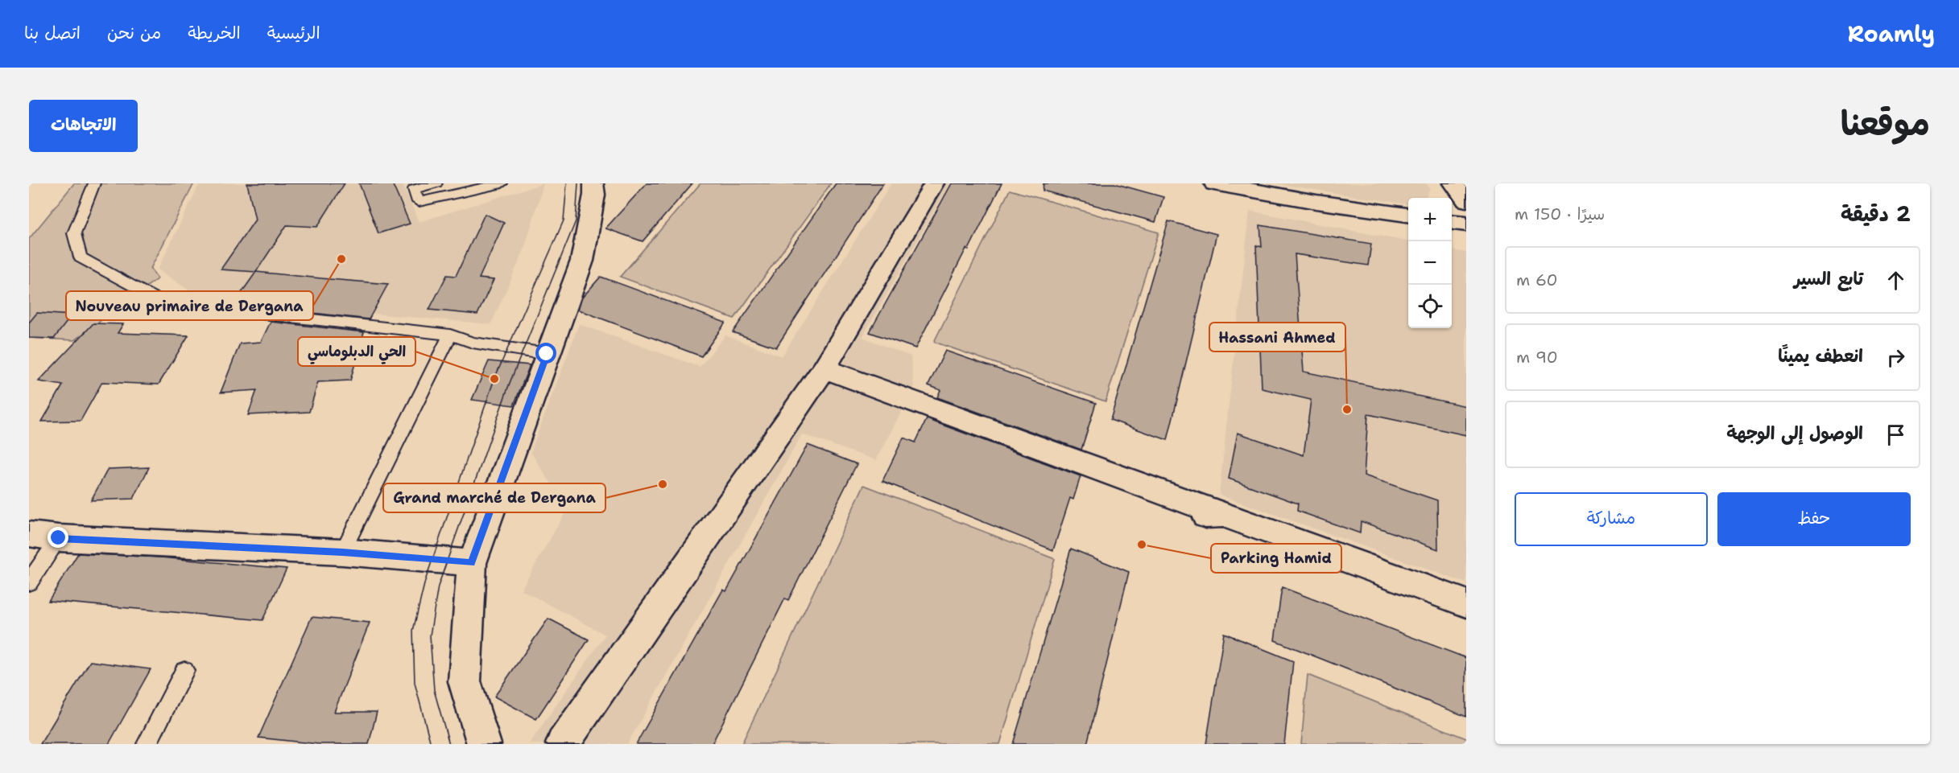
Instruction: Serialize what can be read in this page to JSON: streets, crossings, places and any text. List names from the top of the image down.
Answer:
{
  "places": [
    "Nouveau primaire de Dergana",
    "الحي الدبلوماسي",
    "Hassani Ahmed",
    "Grand marché de Dergana",
    "Parking Hamid"
  ],
  "page": {
    "header": "Roamly",
    "nav": [
      "الرئيسية",
      "الخريطة",
      "من نحن",
      "اتصل بنا"
    ],
    "title": "موقعنا",
    "buttons": [
      "الاتجاهات",
      ["حفظ", "مشاركة"]
    ],
    "heading": ["2 دقيقة", "سيرًا · 150 m"],
    "map_buttons": ["+", "−"],
    "list": [
      ["تابع السير", "60 m"],
      ["انعطف يمينًا", "90 m"],
      "الوصول إلى الوجهة"
    ]
  }
}
